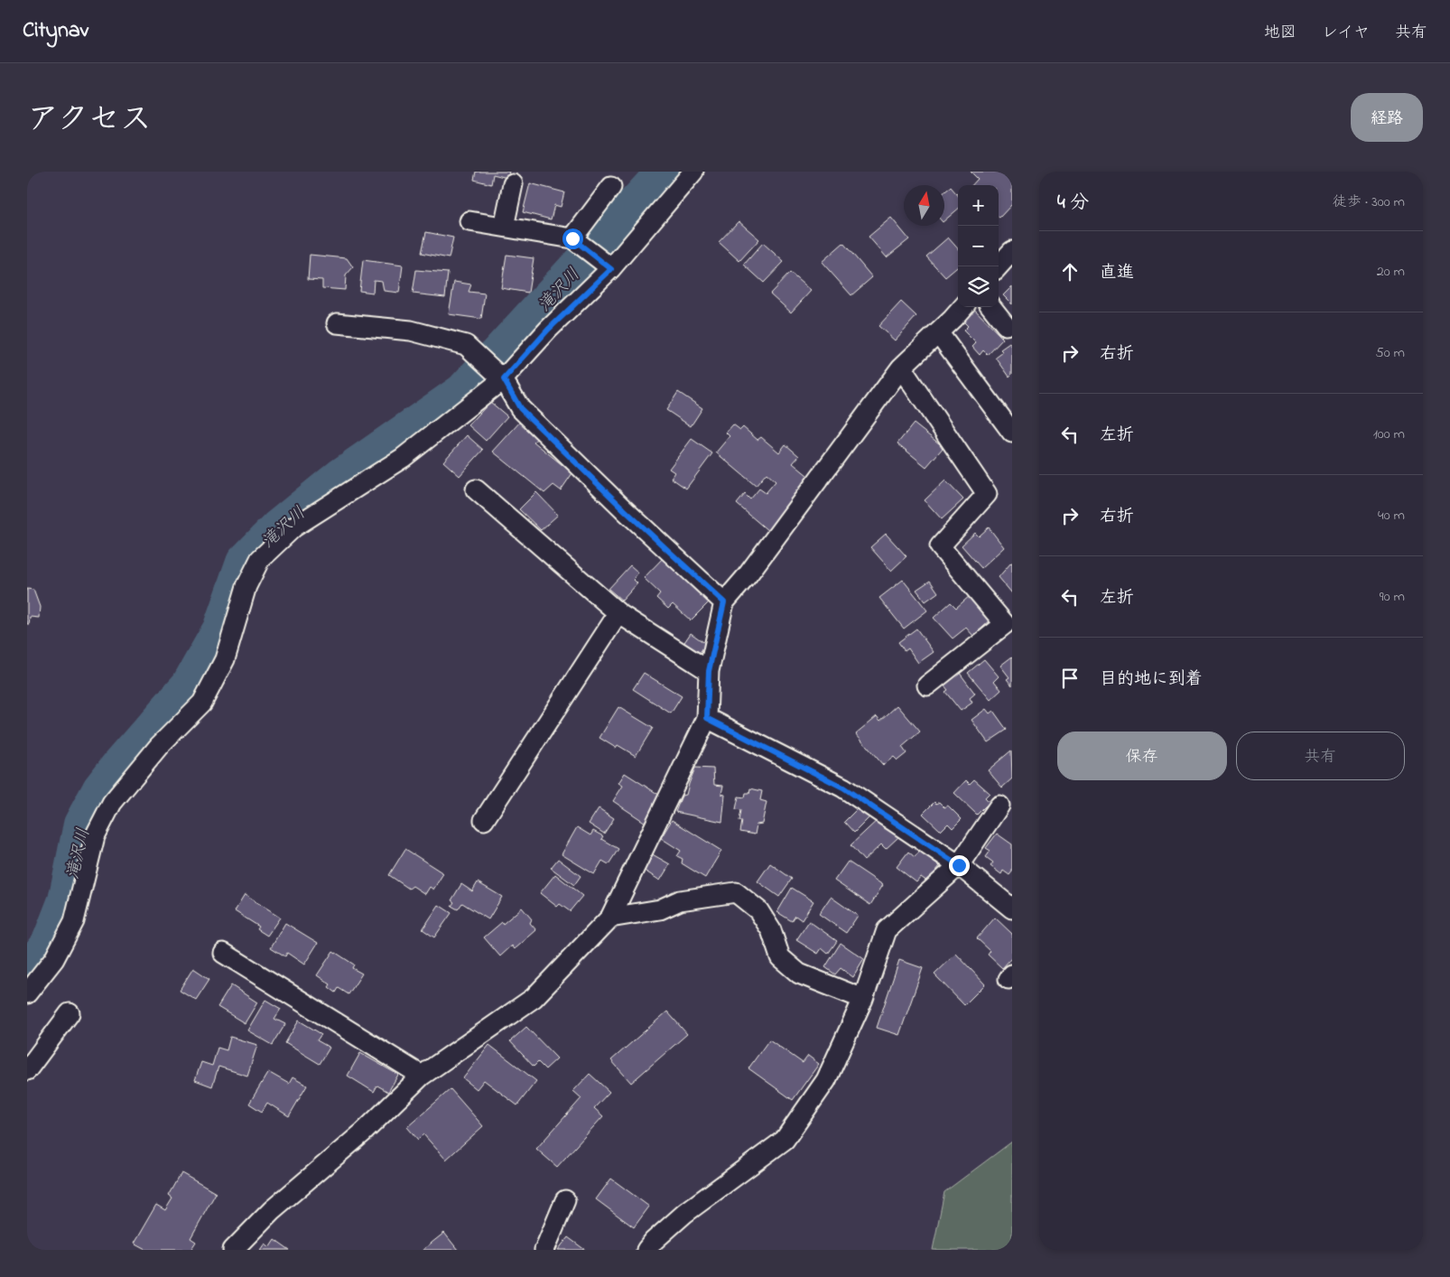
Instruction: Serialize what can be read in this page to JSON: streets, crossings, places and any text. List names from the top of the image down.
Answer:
{
  "water": ["滝沢川"],
  "north": "top",
  "page": {
    "header": "Citynav",
    "nav": ["地図", "レイヤ", "共有"],
    "title": "アクセス",
    "buttons": [
      "経路",
      ["保存", "共有"]
    ],
    "heading": ["4 分", "徒歩 · 300 m"],
    "map_buttons": ["+", "−"],
    "list": [
      ["直進", "20 m"],
      ["右折", "50 m"],
      ["左折", "100 m"],
      ["右折", "40 m"],
      ["左折", "90 m"],
      "目的地に到着"
    ]
  }
}
